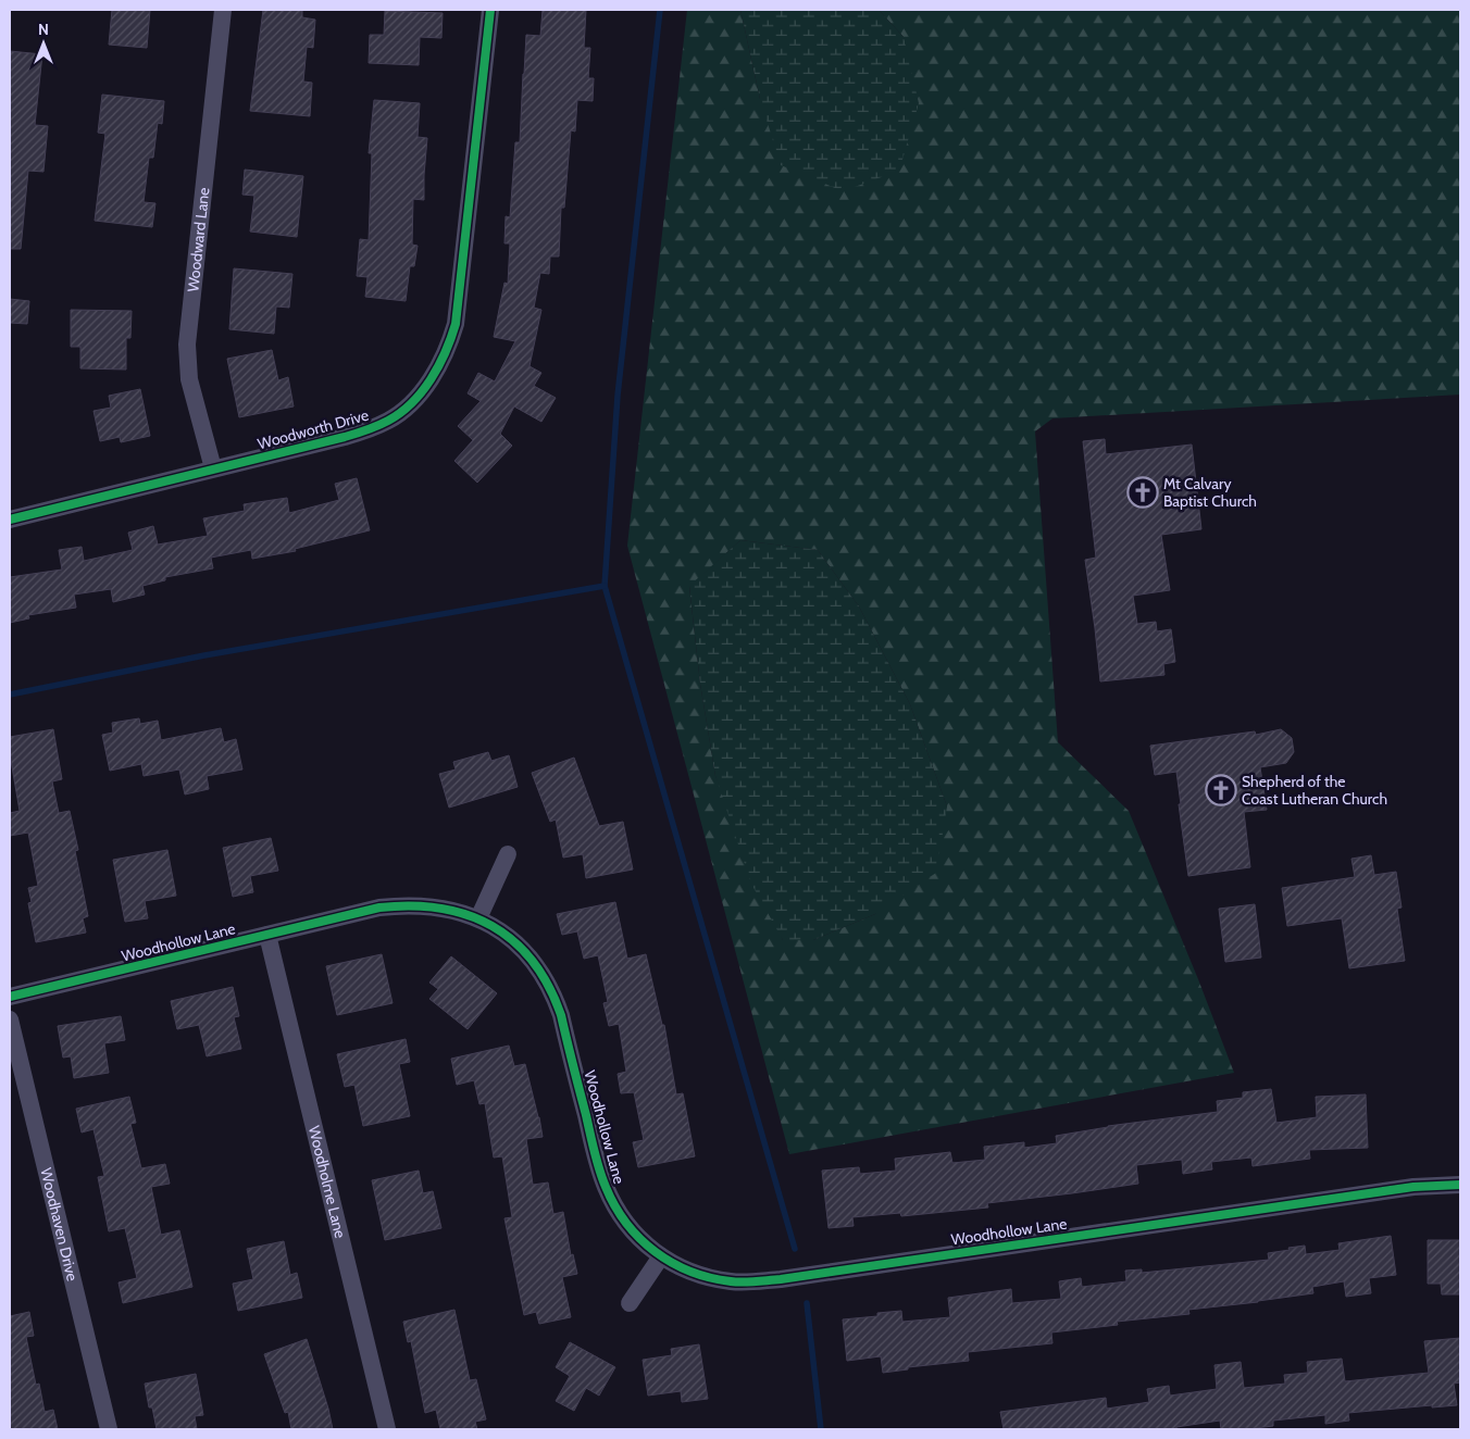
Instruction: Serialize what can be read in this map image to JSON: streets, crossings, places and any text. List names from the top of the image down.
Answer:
{
  "streets": {
    "street": [
      "Woodward Lane",
      "Woodworth Drive",
      "Woodhollow Lane",
      "Woodholme Lane",
      "Woodhaven Drive"
    ]
  },
  "crossings": [
    ["Woodward Lane", "Woodworth Drive"],
    ["Woodhollow Lane", "Woodholme Lane"]
  ],
  "places": {
    "church": ["Mt Calvary Baptist Church", "Shepherd of the Coast Lutheran Church"]
  },
  "north": "top"
}
